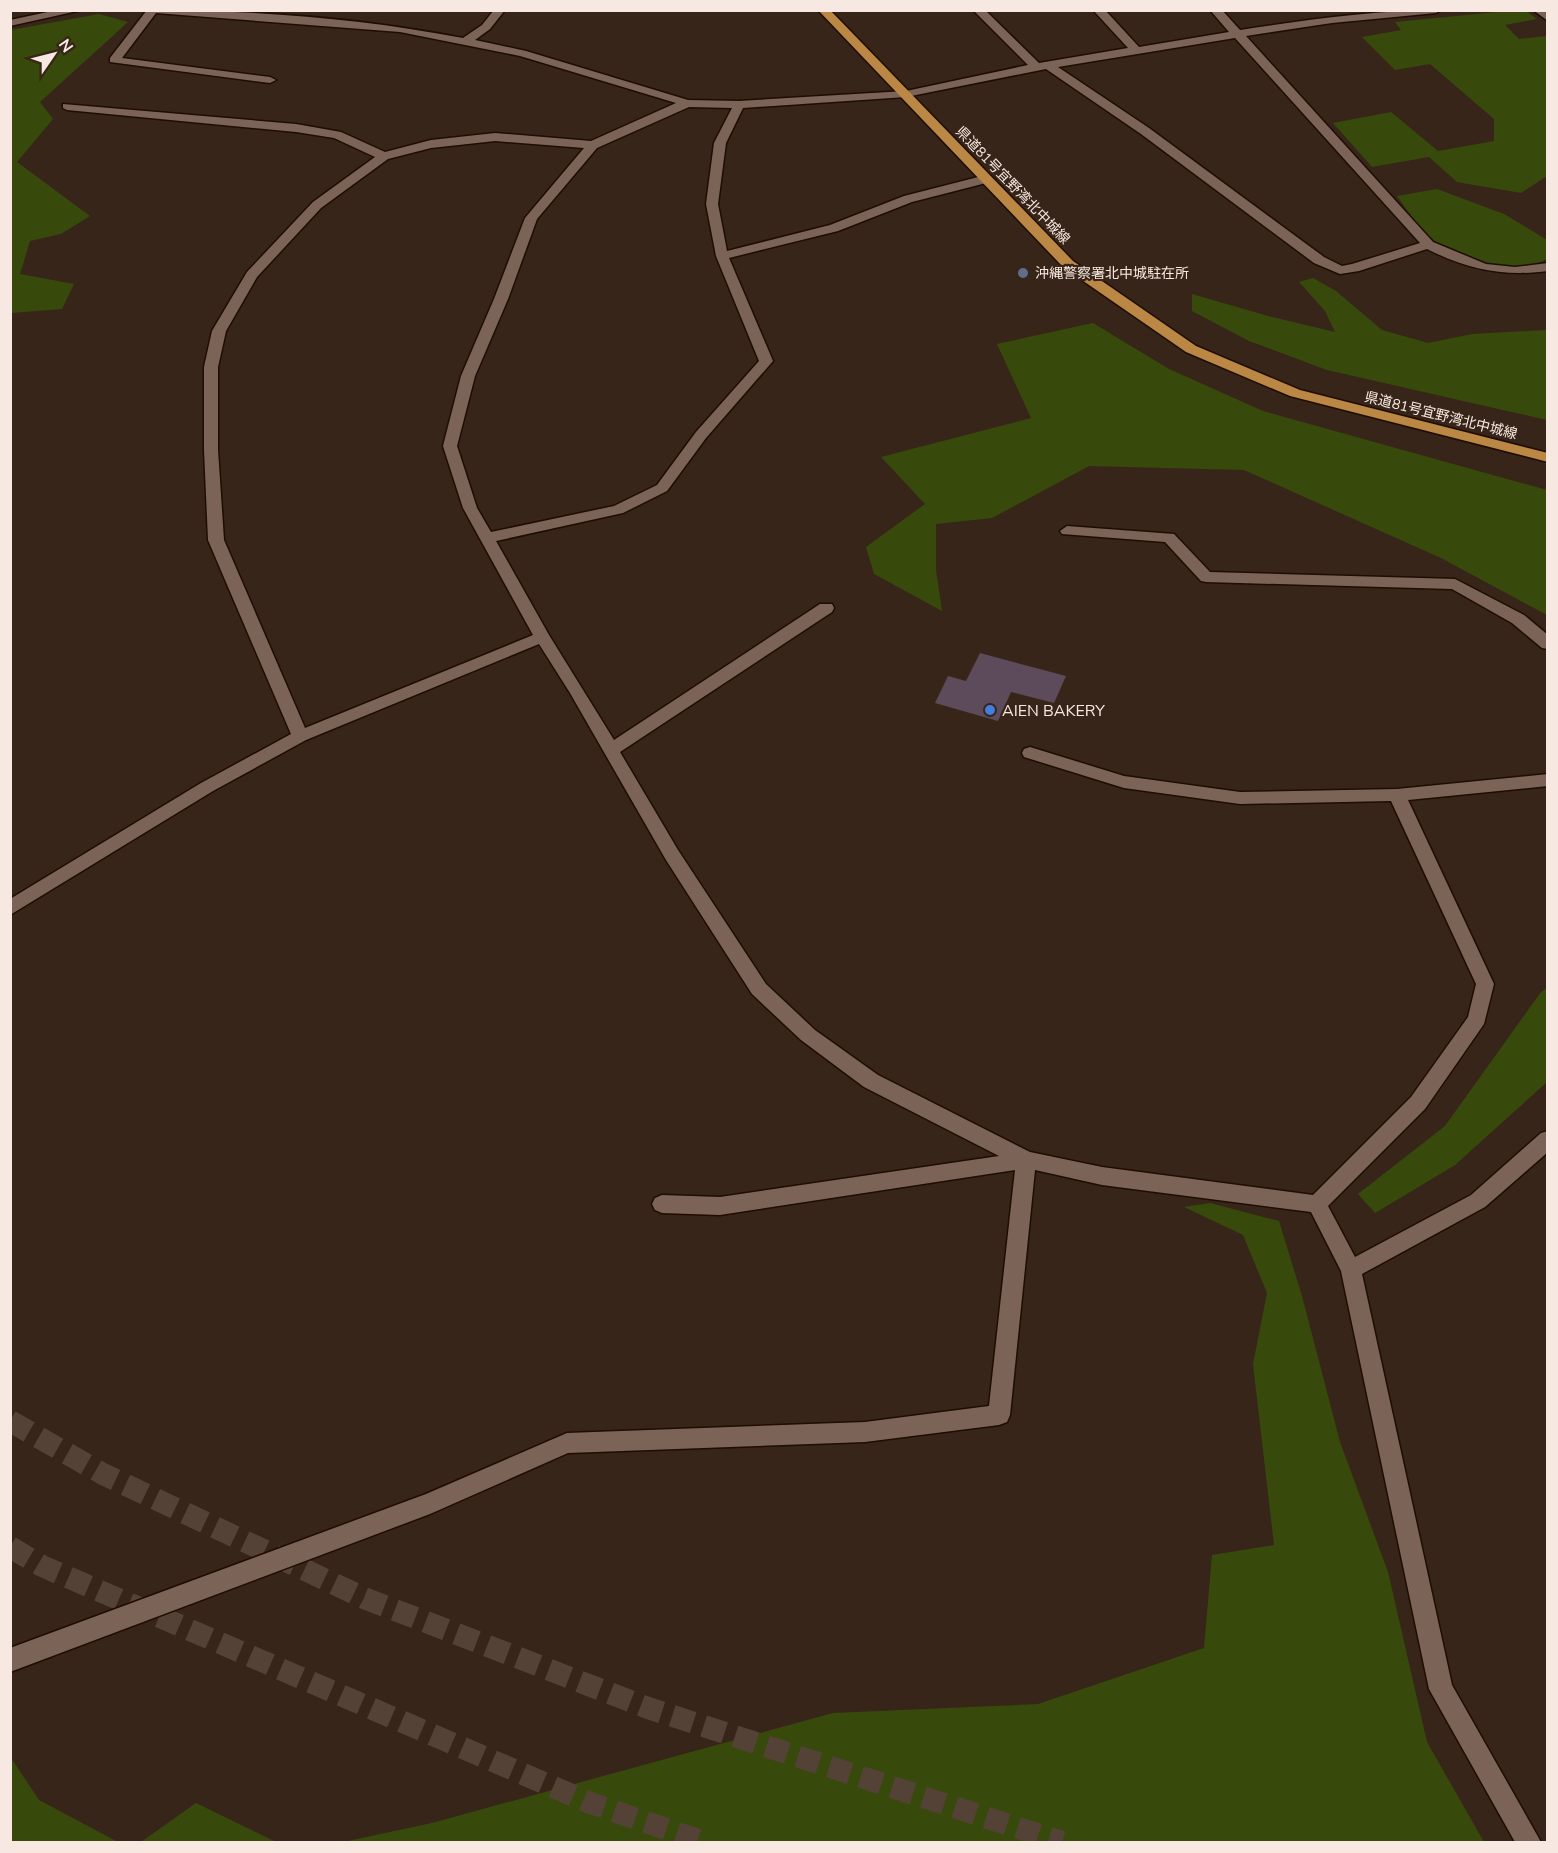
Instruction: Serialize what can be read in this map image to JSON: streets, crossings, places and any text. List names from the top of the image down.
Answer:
{
  "streets": {
    "main road": ["県道81号宜野湾北中城線"]
  },
  "places": ["沖縄警察署北中城駐在所", "AIEN BAKERY"],
  "north": "top right"
}
